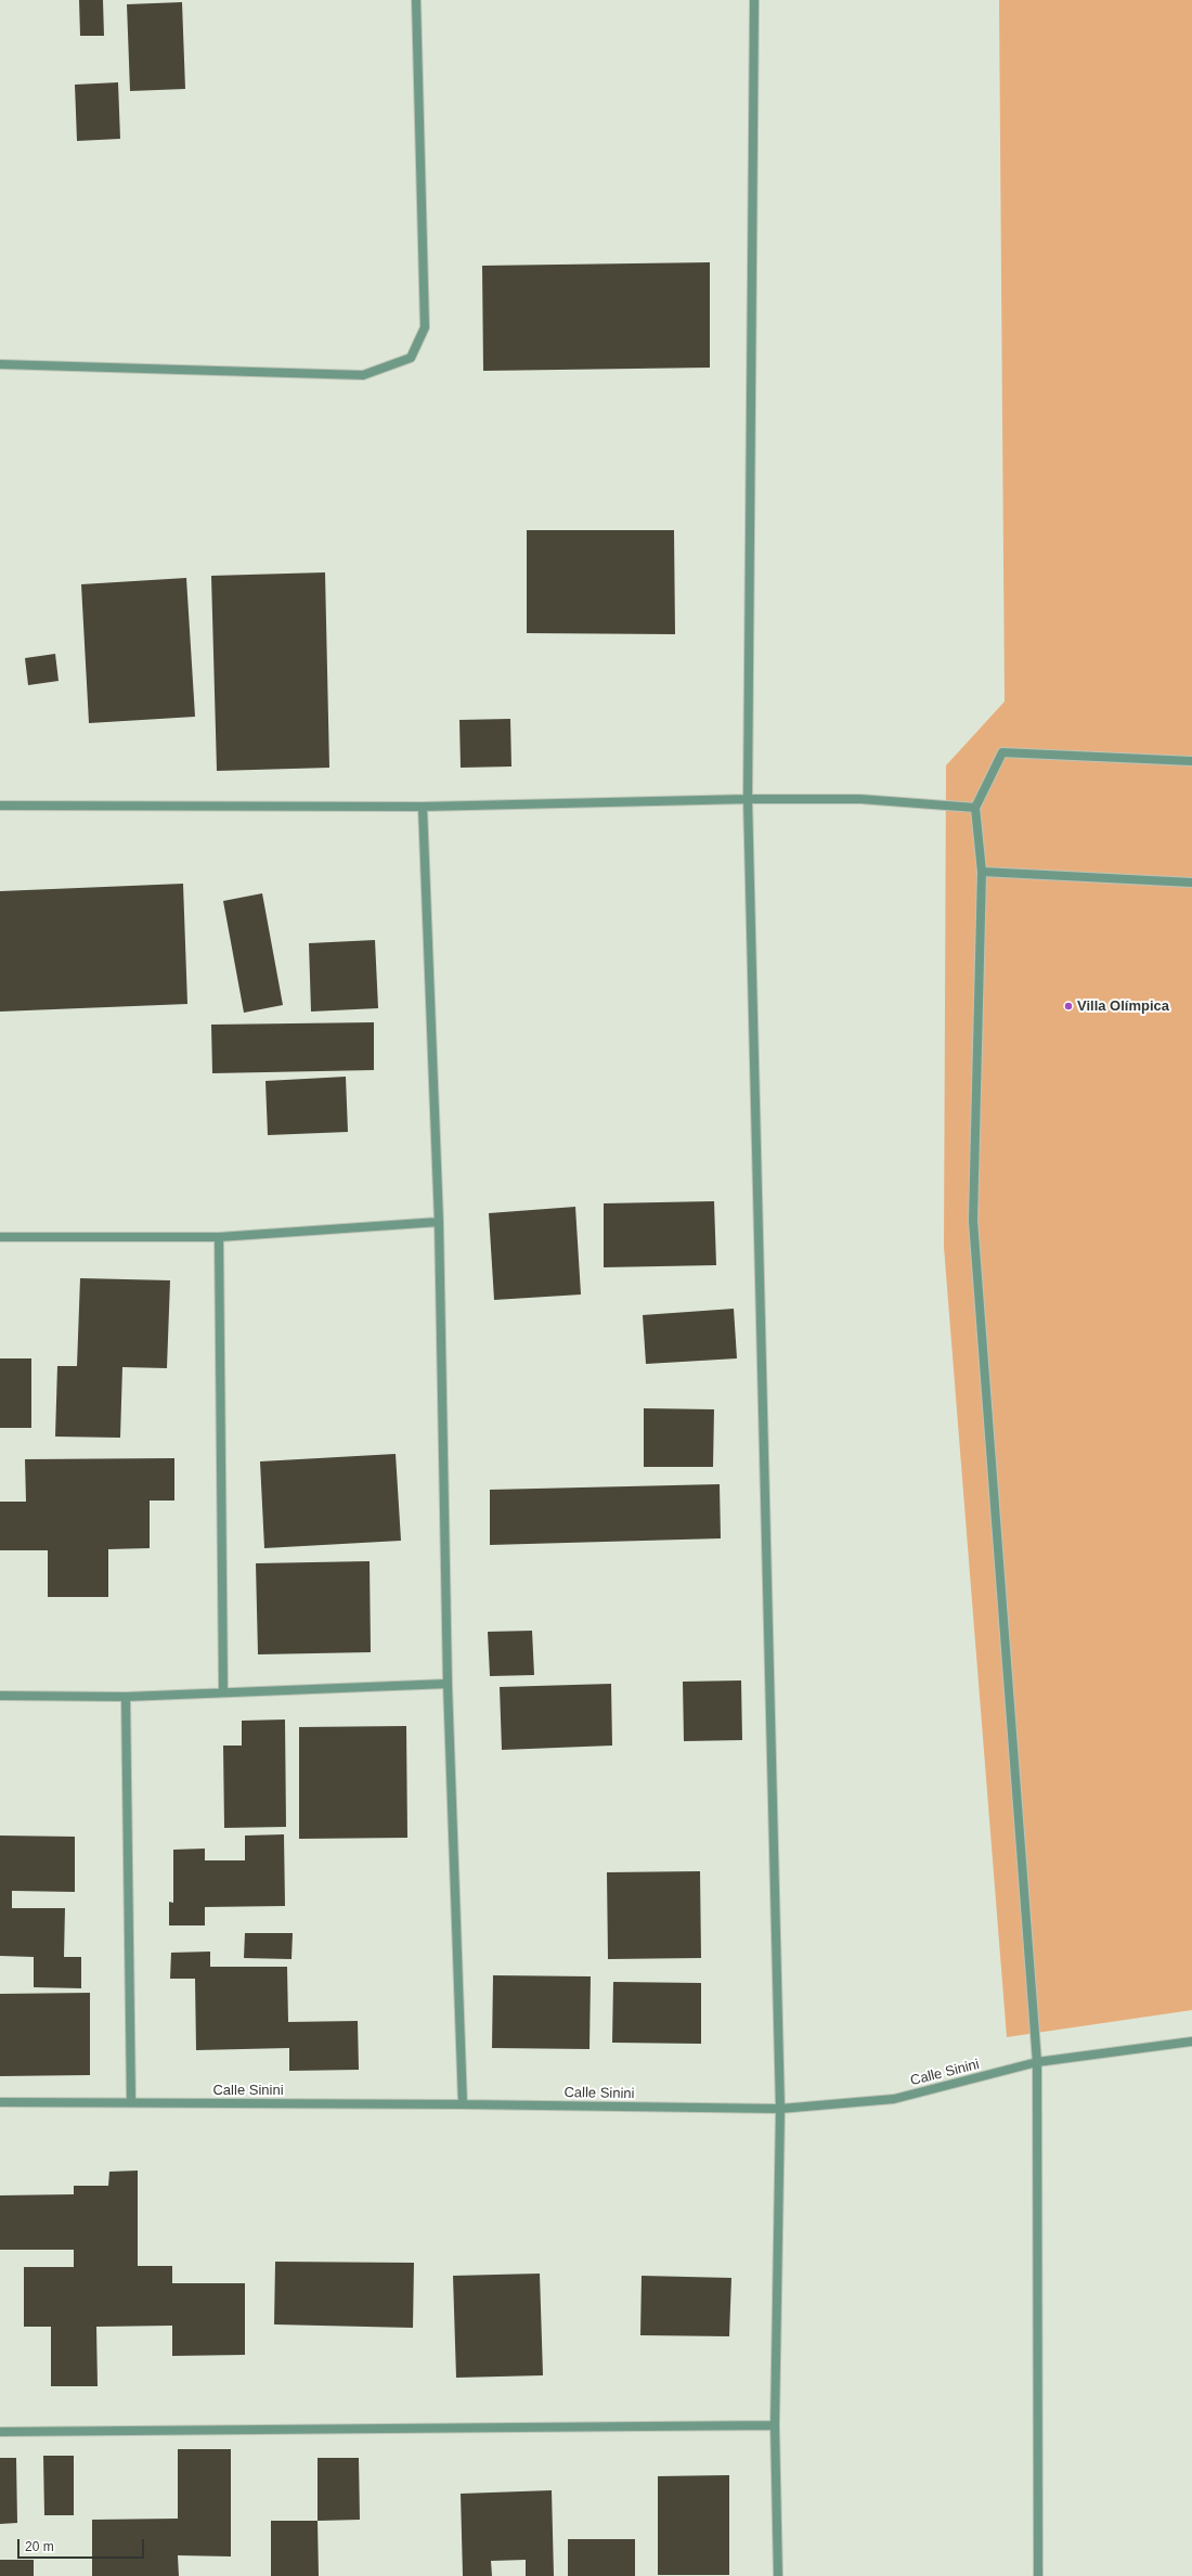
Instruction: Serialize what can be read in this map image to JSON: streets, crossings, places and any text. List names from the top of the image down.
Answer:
{
  "streets": {
    "street": ["Calle Sinini"]
  },
  "places": ["Villa Olímpica"],
  "scale_bar": "20 m"
}
